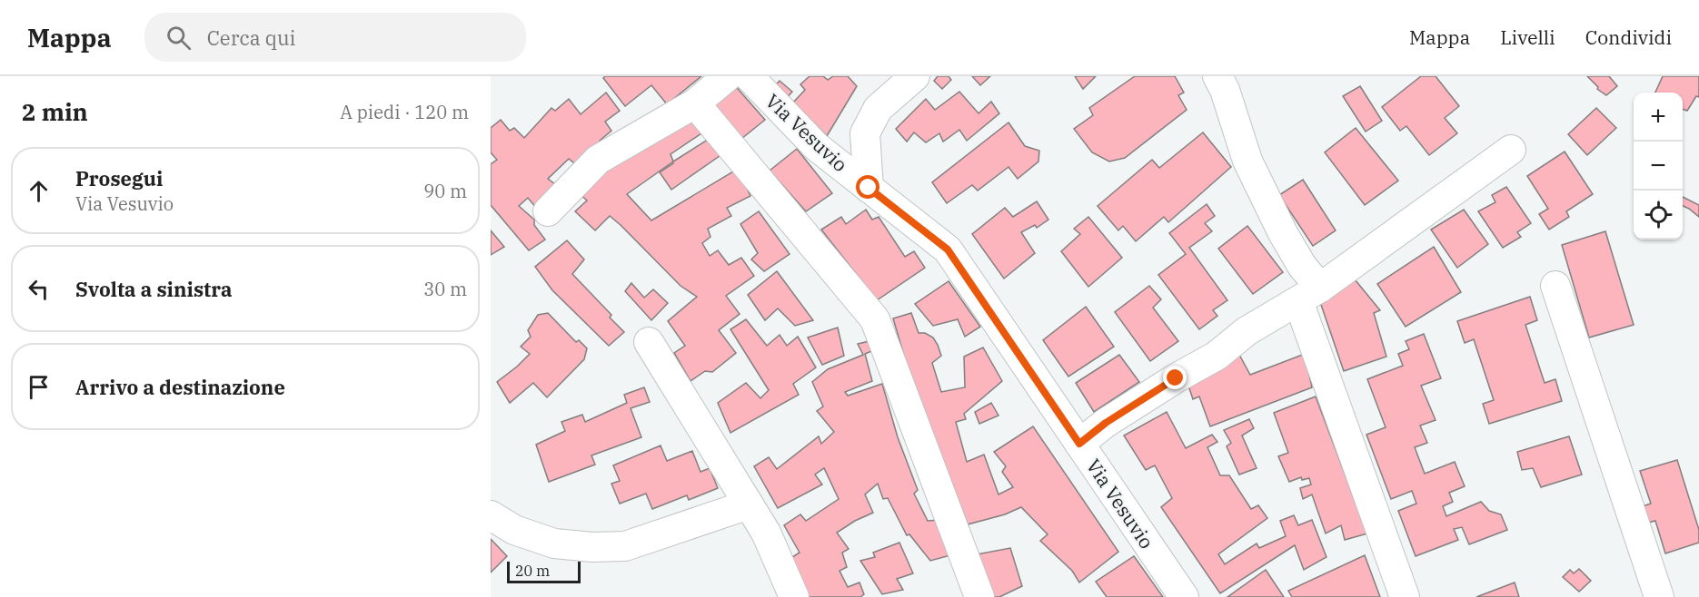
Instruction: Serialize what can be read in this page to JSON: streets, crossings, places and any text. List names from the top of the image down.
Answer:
{
  "streets": {
    "street": ["Via Vesuvio"]
  },
  "scale_bar": "20 m",
  "page": {
    "header": "Mappa",
    "search": "Cerca qui",
    "nav": ["Mappa", "Livelli", "Condividi"],
    "heading": ["2 min", "A piedi · 120 m"],
    "map_buttons": ["+", "−"],
    "list": [
      ["Prosegui", "Via Vesuvio", "90 m"],
      ["Svolta a sinistra", "30 m"],
      "Arrivo a destinazione"
    ],
    "scale": "20 m"
  }
}
